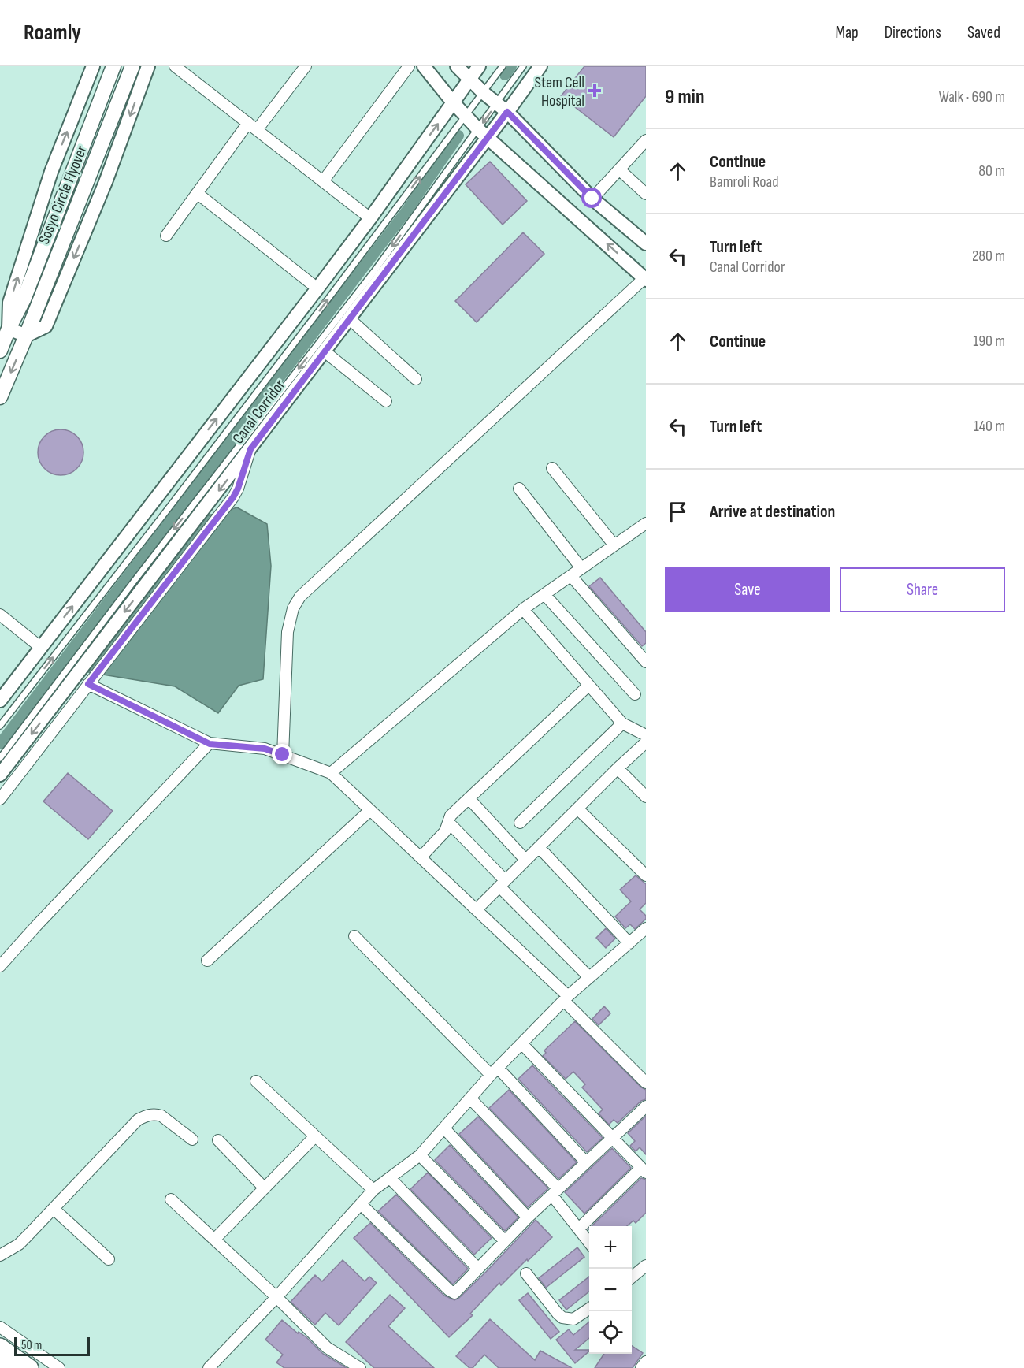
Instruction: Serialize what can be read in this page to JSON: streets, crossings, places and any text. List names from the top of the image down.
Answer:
{
  "streets": {
    "main road": ["Sosyo Circle Flyover"],
    "street": ["Canal Corridor"]
  },
  "places": {
    "health": ["Stem Cell Hospital"]
  },
  "scale_bar": "50 m",
  "page": {
    "header": "Roamly",
    "nav": ["Map", "Directions", "Saved"],
    "heading": ["9 min", "Walk · 690 m"],
    "list": [
      ["Continue", "Bamroli Road", "80 m"],
      ["Turn left", "Canal Corridor", "280 m"],
      ["Continue", "190 m"],
      ["Turn left", "140 m"],
      "Arrive at destination"
    ],
    "buttons": ["Save", "Share"],
    "map_buttons": ["+", "−"],
    "scale": "50 m"
  }
}
